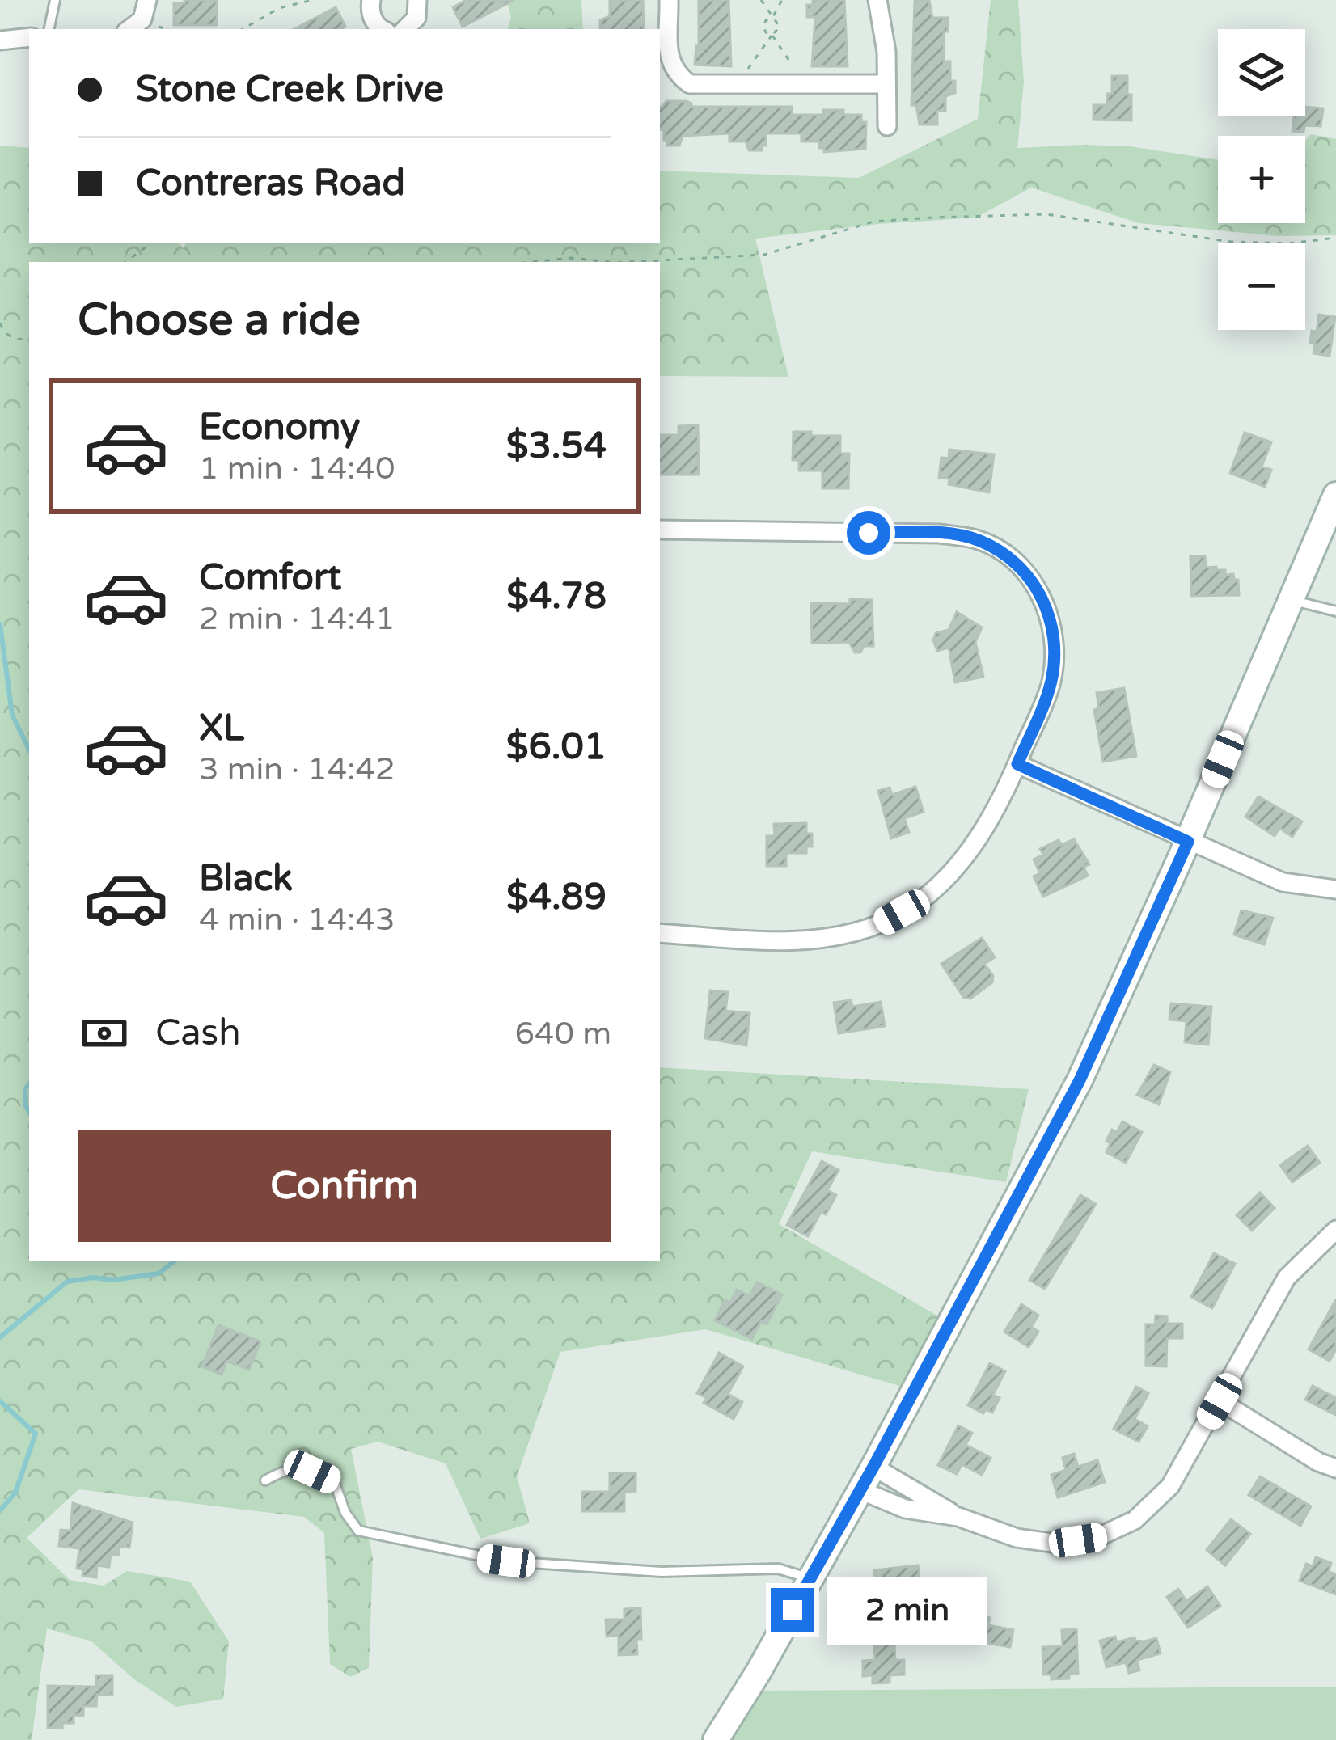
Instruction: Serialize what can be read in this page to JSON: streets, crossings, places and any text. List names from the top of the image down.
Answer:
{
  "page": {
    "map_buttons": ["+", "−"],
    "banner": ["Stone Creek Drive", "Contreras Road"],
    "heading": "Choose a ride",
    "list": [
      {
        "name": "Economy",
        "note": "1 min · 14:40",
        "value": "$3.54"
      },
      {
        "name": "Comfort",
        "note": "2 min · 14:41",
        "value": "$4.78"
      },
      {
        "name": "XL",
        "note": "3 min · 14:42",
        "value": "$6.01"
      },
      {
        "name": "Black",
        "note": "4 min · 14:43",
        "value": "$4.89"
      }
    ],
    "pay": ["Cash", "640 m"],
    "buttons": "Confirm",
    "bubble": "2 min"
  }
}
